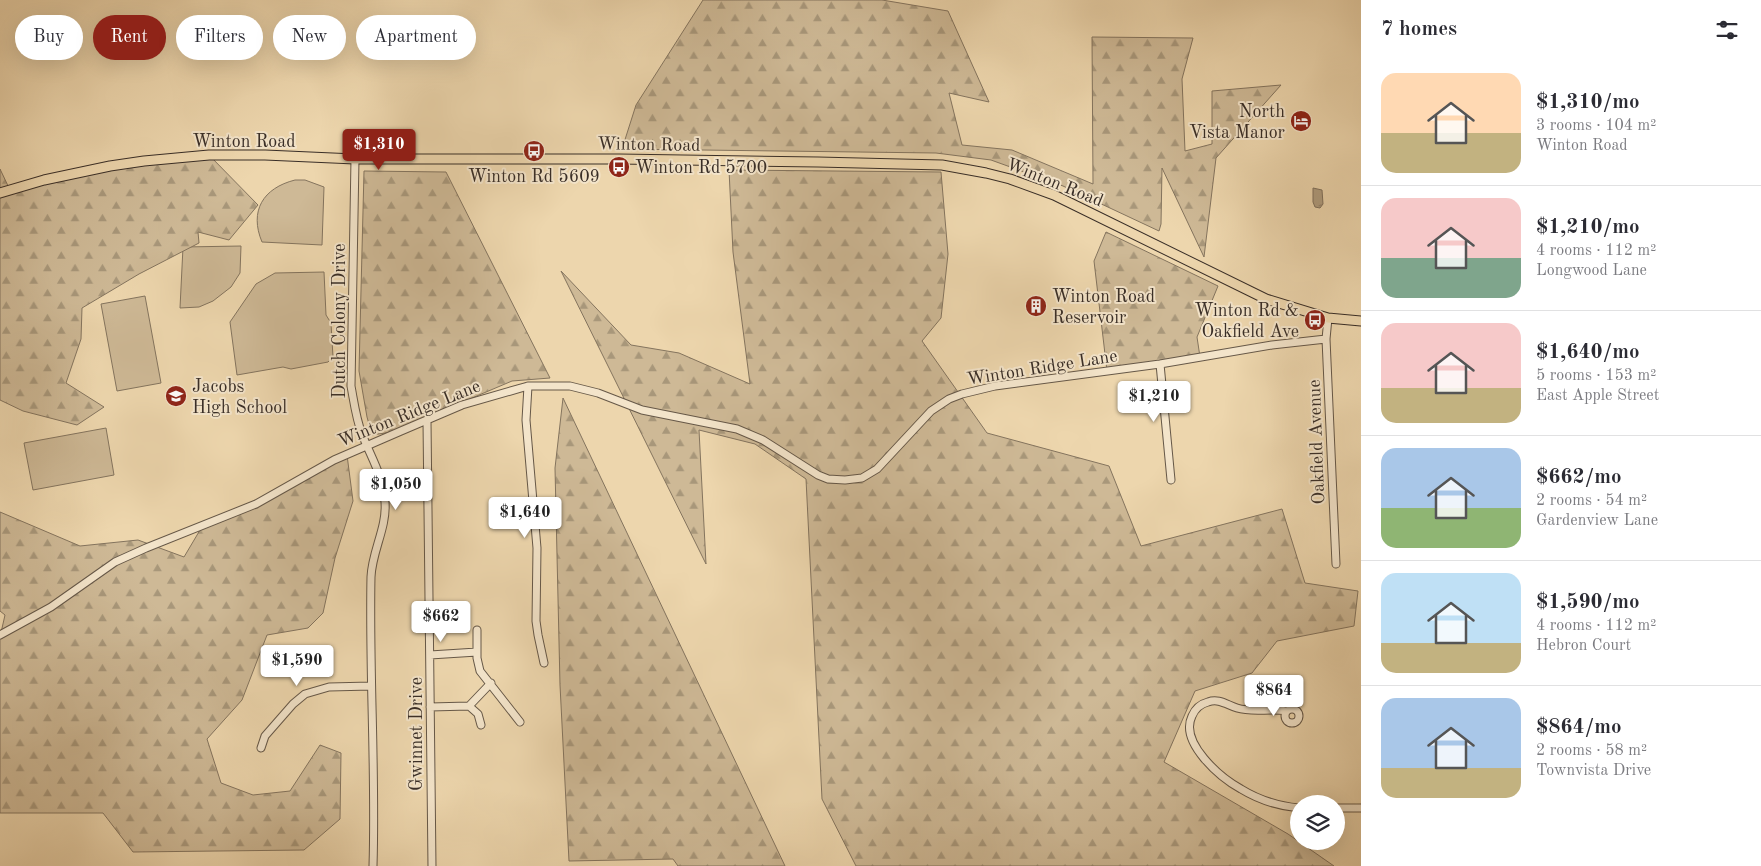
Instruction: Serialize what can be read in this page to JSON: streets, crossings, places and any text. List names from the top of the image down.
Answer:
{
  "streets": {
    "main road": ["Winton Road"],
    "street": [
      "Dutch Colony Drive",
      "Winton Ridge Lane",
      "Oakfield Avenue",
      "Gwinnet Drive"
    ]
  },
  "crossings": [
    ["Winton Road", "Dutch Colony Drive"],
    ["Winton Road", "Oakfield Avenue"],
    ["Dutch Colony Drive", "Winton Ridge Lane"],
    ["Winton Ridge Lane", "Oakfield Avenue"],
    ["Winton Ridge Lane", "Gwinnet Drive"]
  ],
  "places": {
    "hotel": ["North Vista Manor"],
    "bus stop": ["Winton Rd 5609", "Winton Rd 5700", "Winton Rd & Oakfield Ave"],
    "building": ["Winton Road Reservoir"],
    "school or university": ["Jacobs High School"]
  },
  "page": {
    "heading": "7 homes",
    "chip": [
      "Buy",
      "Rent",
      "Filters",
      "New",
      "Apartment"
    ],
    "list": [
      {
        "name": "$1,310/mo",
        "note": "3 rooms · 104 m² · Winton Road"
      },
      {
        "name": "$1,210/mo",
        "note": "4 rooms · 112 m² · Longwood Lane"
      },
      {
        "name": "$1,640/mo",
        "note": "5 rooms · 153 m² · East Apple Street"
      },
      {
        "name": "$662/mo",
        "note": "2 rooms · 54 m² · Gardenview Lane"
      },
      {
        "name": "$1,590/mo",
        "note": "4 rooms · 112 m² · Hebron Court"
      },
      {
        "name": "$864/mo",
        "note": "2 rooms · 58 m² · Townvista Drive"
      }
    ],
    "price": [
      "$1,310",
      "$1,210",
      "$1,050",
      "$1,640",
      "$662",
      "$1,590",
      "$864"
    ]
  }
}
